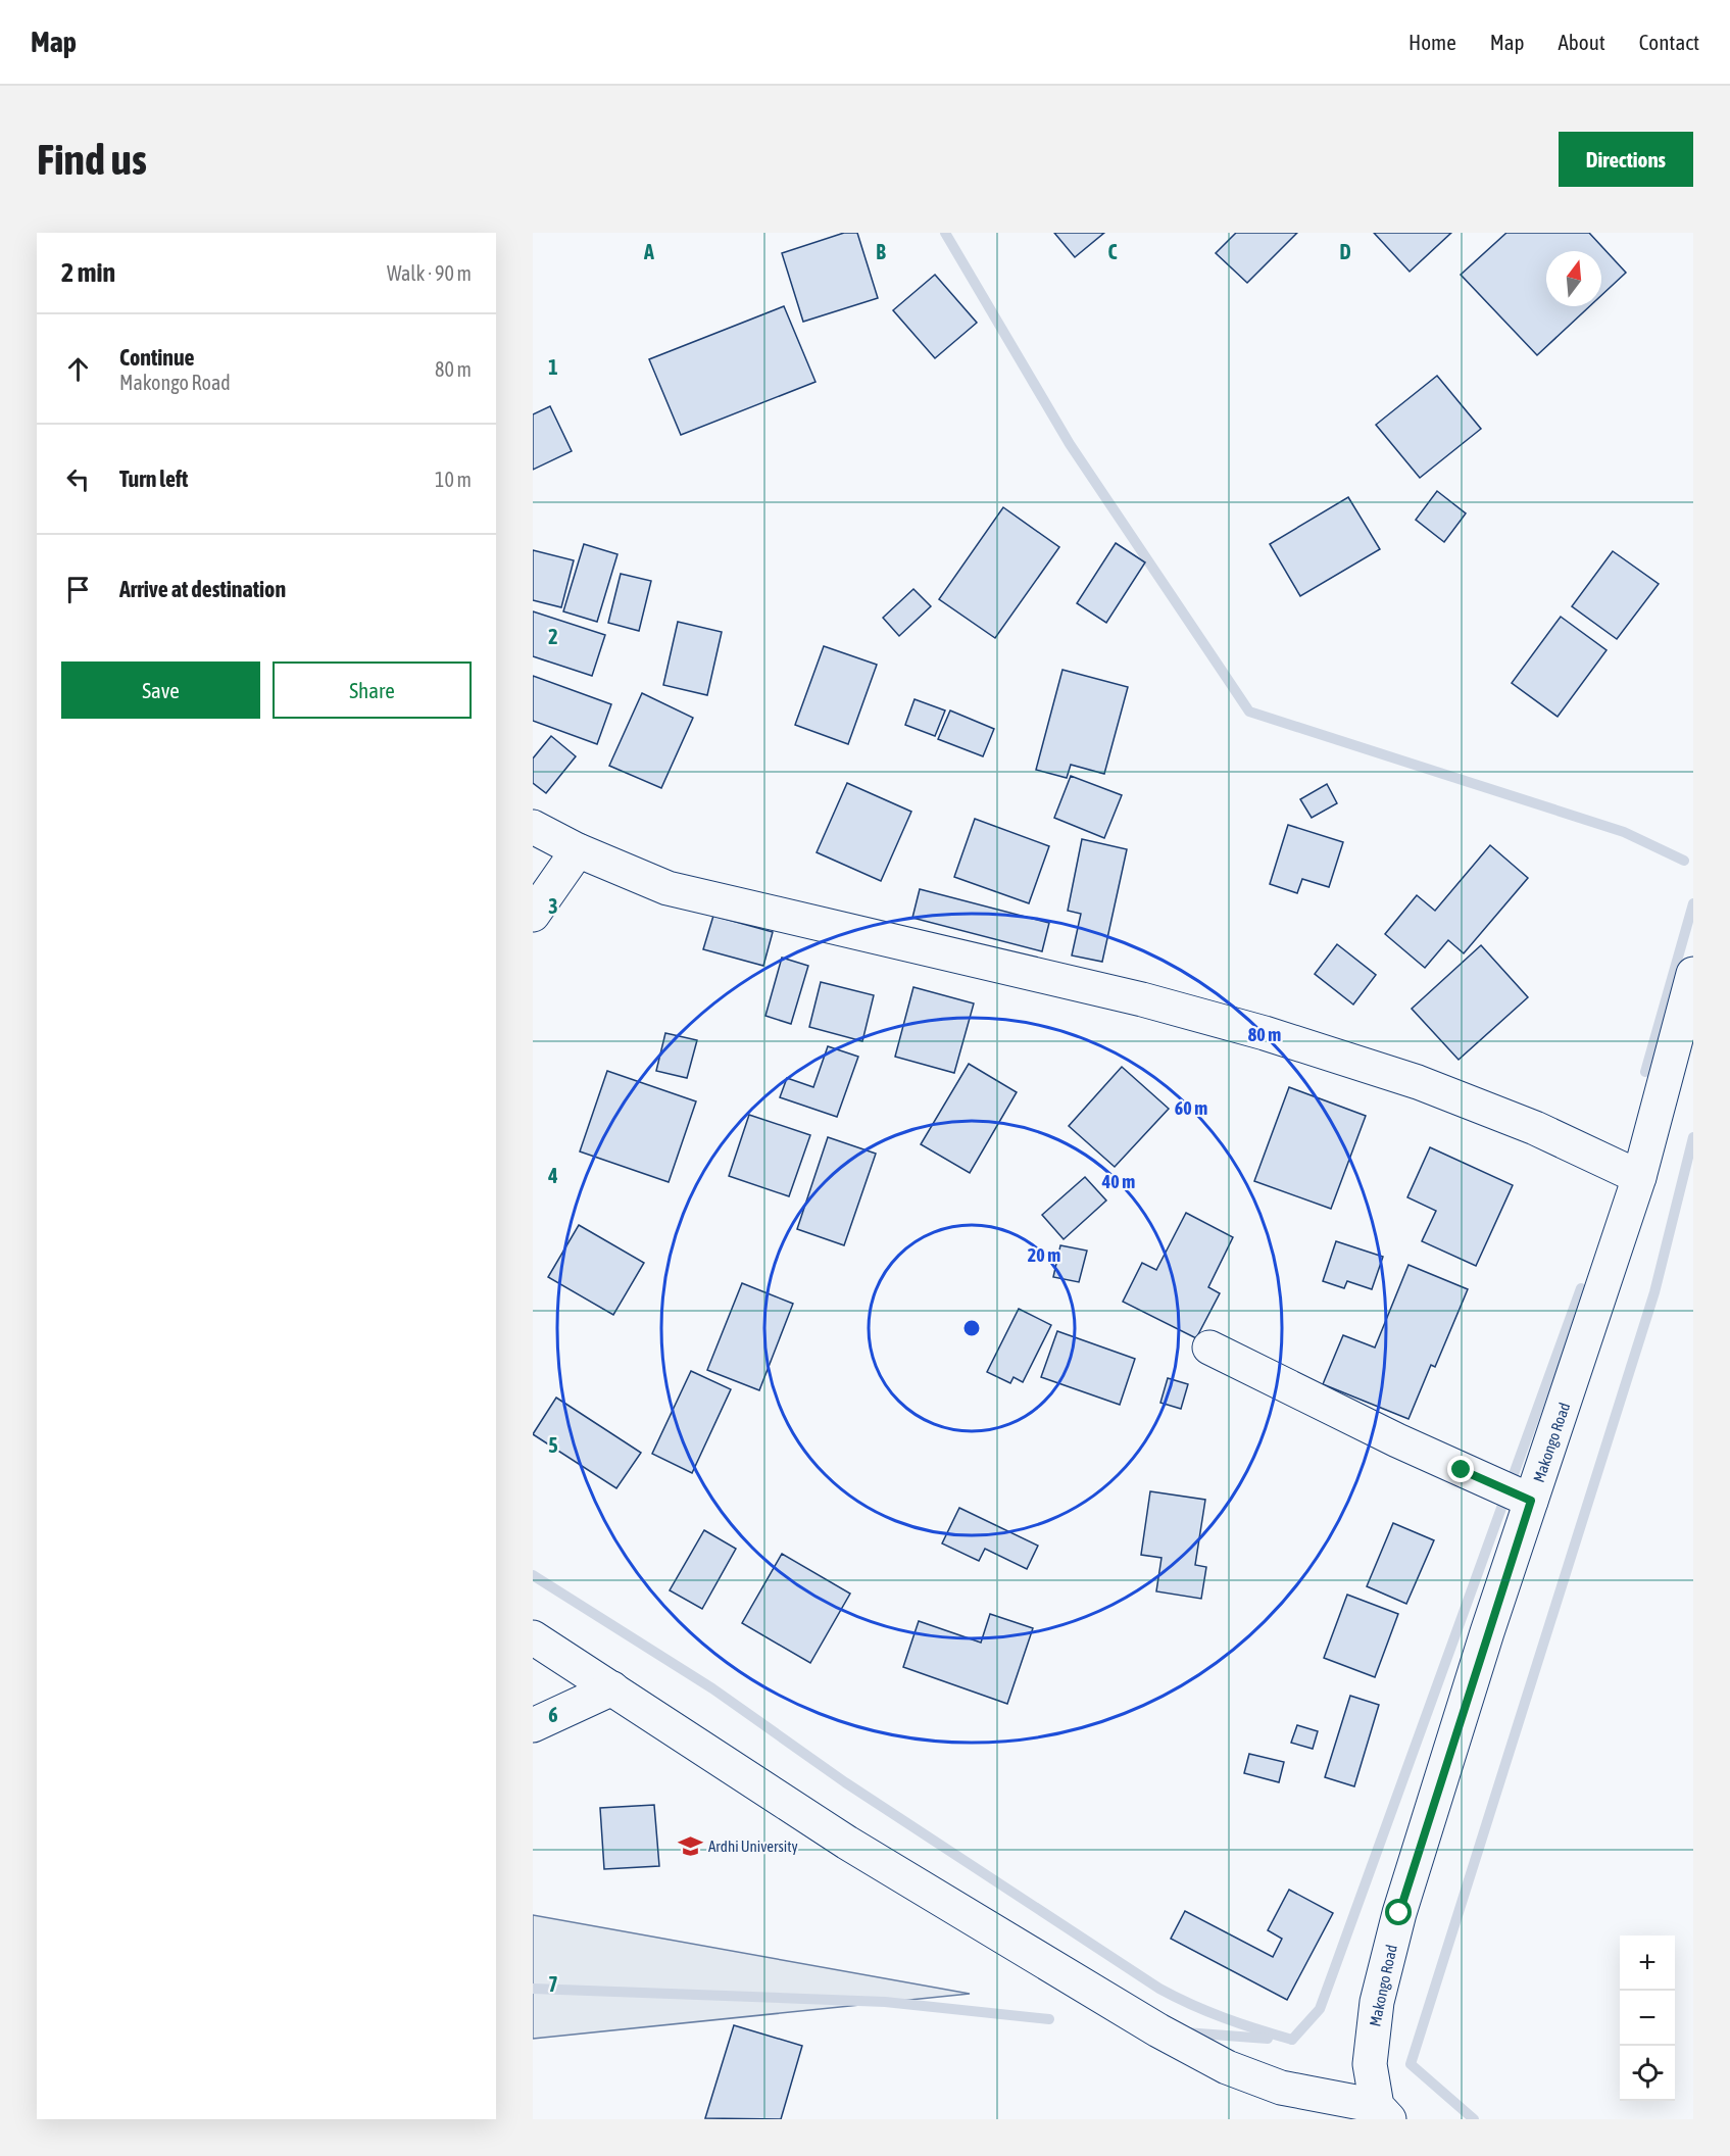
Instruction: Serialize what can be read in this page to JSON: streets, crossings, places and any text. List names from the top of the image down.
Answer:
{
  "streets": {
    "street": ["Makongo Road"]
  },
  "places": {
    "school or university": ["Ardhi University"]
  },
  "north": "top",
  "page": {
    "header": "Map",
    "nav": [
      "Home",
      "Map",
      "About",
      "Contact"
    ],
    "buttons": [
      "Directions",
      ["Save", "Share"]
    ],
    "title": "Find us",
    "heading": ["2 min", "Walk · 90 m"],
    "list": [
      ["Continue", "Makongo Road", "80 m"],
      ["Turn left", "10 m"],
      "Arrive at destination"
    ],
    "map_buttons": ["+", "−"]
  },
  "grid": {
    "columns": [
      "A",
      "B",
      "C",
      "D"
    ],
    "rows": [
      "1",
      "2",
      "3",
      "4",
      "5",
      "6",
      "7"
    ]
  },
  "rings": [
    "80 m",
    "60 m",
    "40 m",
    "20 m"
  ]
}
